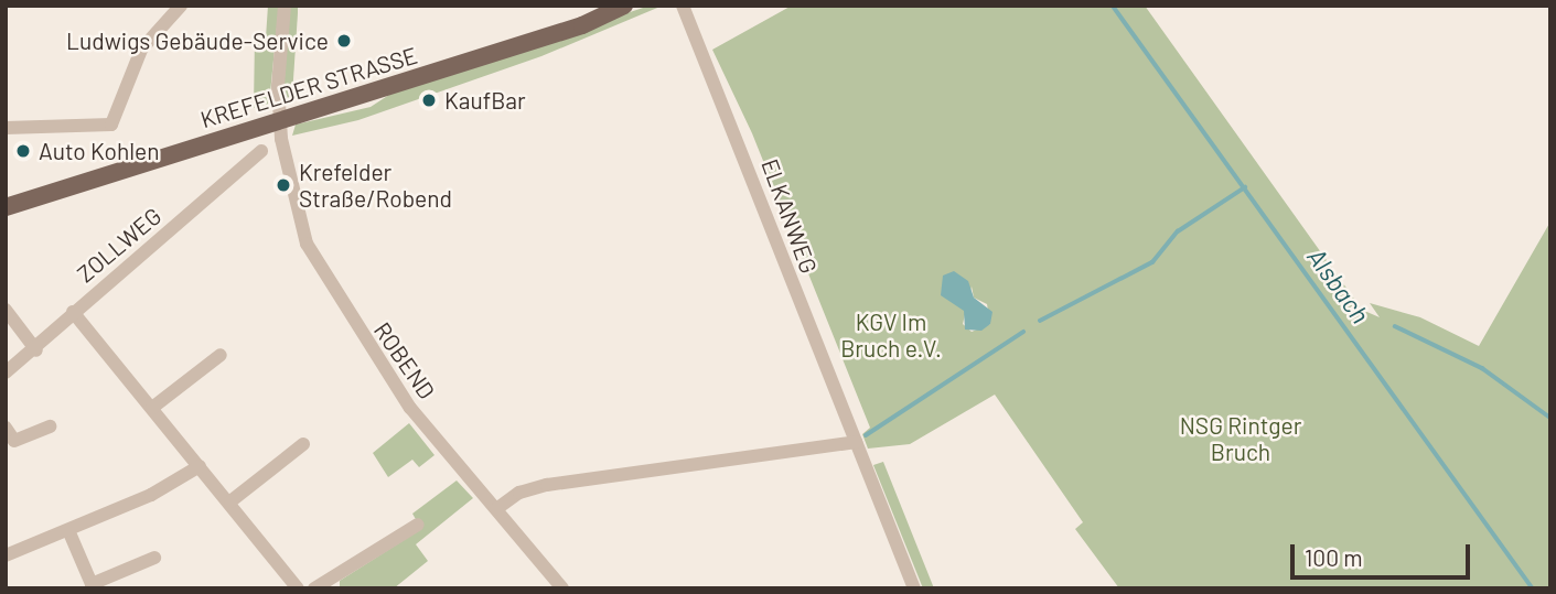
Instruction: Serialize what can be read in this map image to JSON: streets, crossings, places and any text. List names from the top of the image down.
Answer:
{
  "streets": {
    "main road": ["KREFELDER STRASSE"],
    "street": ["ELKANWEG", "ZOLLWEG", "ROBEND"]
  },
  "crossings": [
    ["KREFELDER STRASSE", "ROBEND"]
  ],
  "water": ["Alsbach"],
  "parks": ["KGV Im Bruch e.V.", "NSG Rintger Bruch"],
  "places": [
    "Ludwigs Gebäude-Service",
    "KaufBar",
    "Auto Kohlen",
    "Krefelder Straße/Robend"
  ],
  "scale_bar": "100 m"
}
